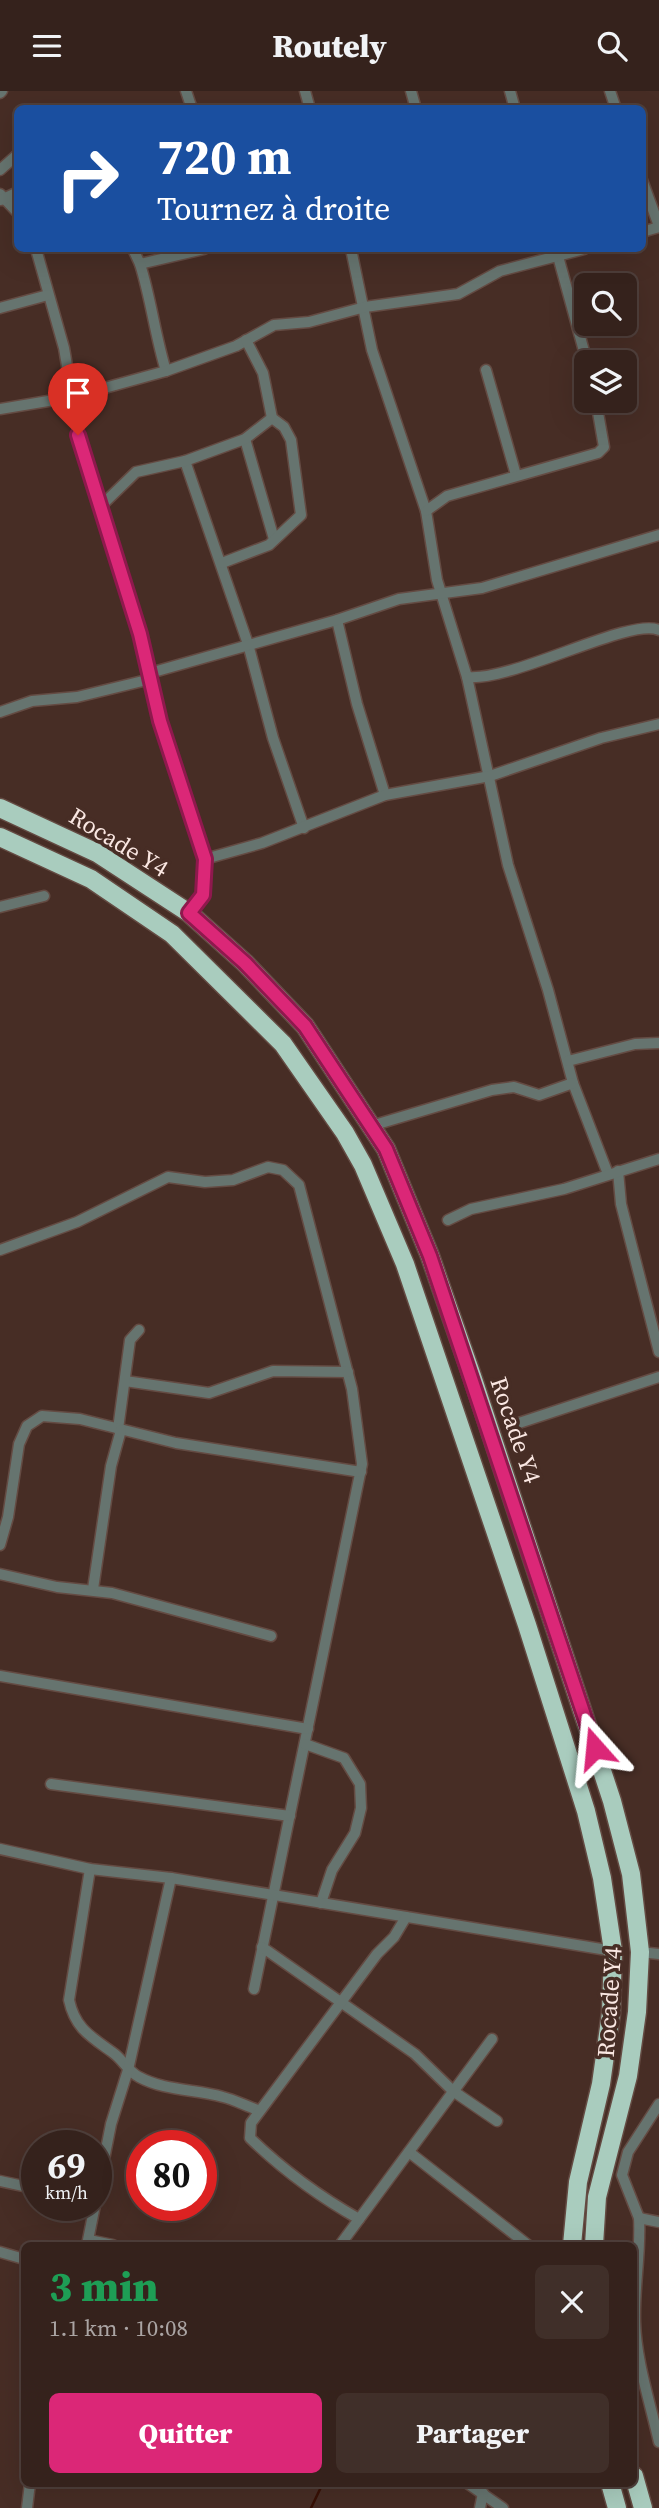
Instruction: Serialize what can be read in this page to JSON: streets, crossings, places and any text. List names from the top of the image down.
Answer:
{
  "streets": {
    "highway": ["Rocade Y4"]
  },
  "page": {
    "header": "Routely",
    "turn": ["720 m", "Tournez à droite"],
    "speed": "69 km/h",
    "limit": "80",
    "heading": ["3 min", "1.1 km · 10:08"],
    "buttons": ["Quitter", "Partager"]
  }
}
